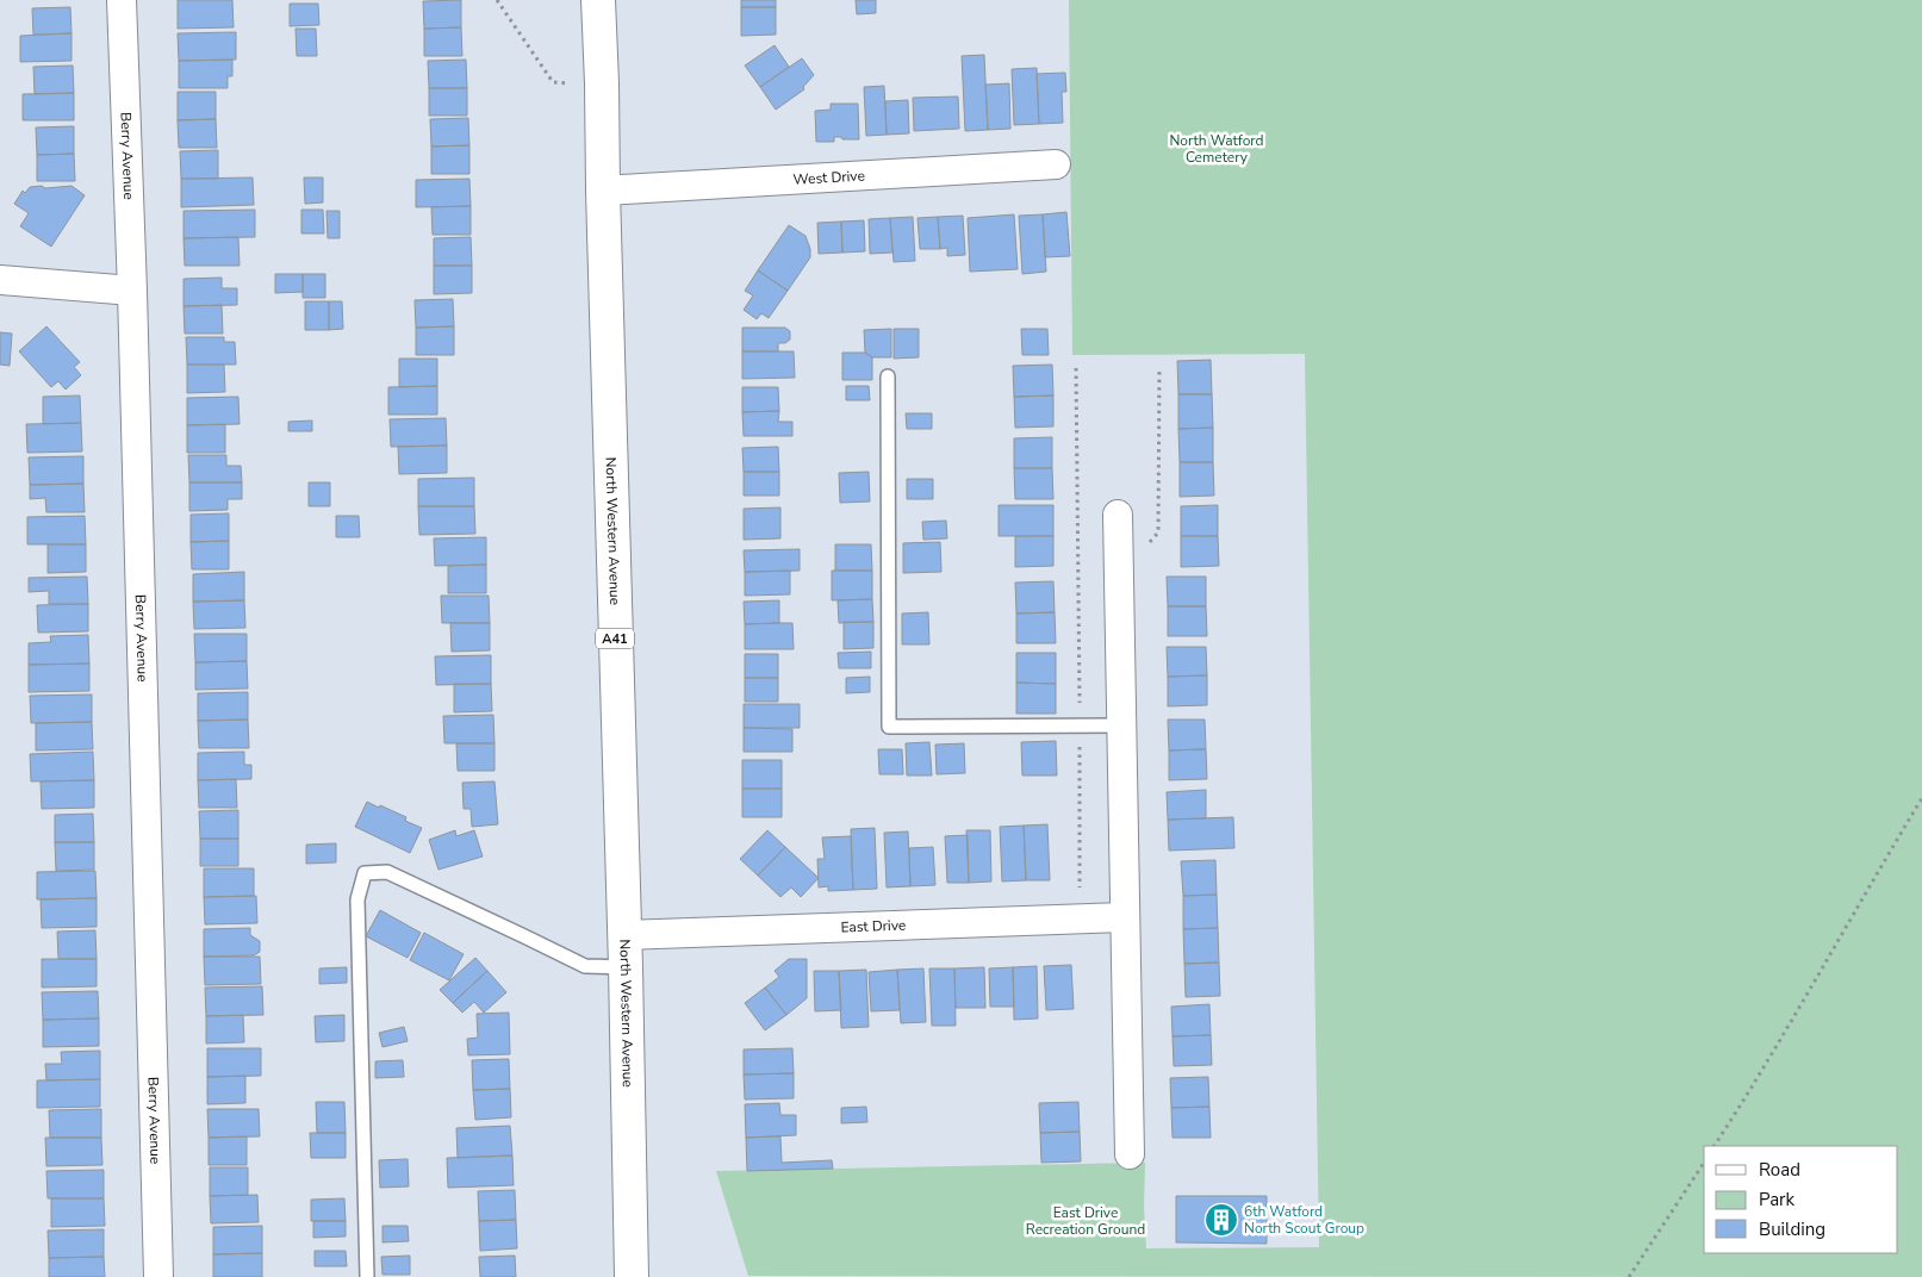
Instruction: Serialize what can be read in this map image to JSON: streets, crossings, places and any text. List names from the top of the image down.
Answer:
{
  "streets": {
    "highway": ["North Western Avenue", "A41"],
    "street": ["Berry Avenue", "West Drive", "East Drive"]
  },
  "crossings": [
    ["West Drive", "North Western Avenue"],
    ["North Western Avenue", "East Drive"]
  ],
  "parks": ["North Watford Cemetery", "East Drive Recreation Ground"],
  "places": {
    "building": ["6th Watford North Scout Group"]
  },
  "legend": ["Road", "Park", "Building"]
}
